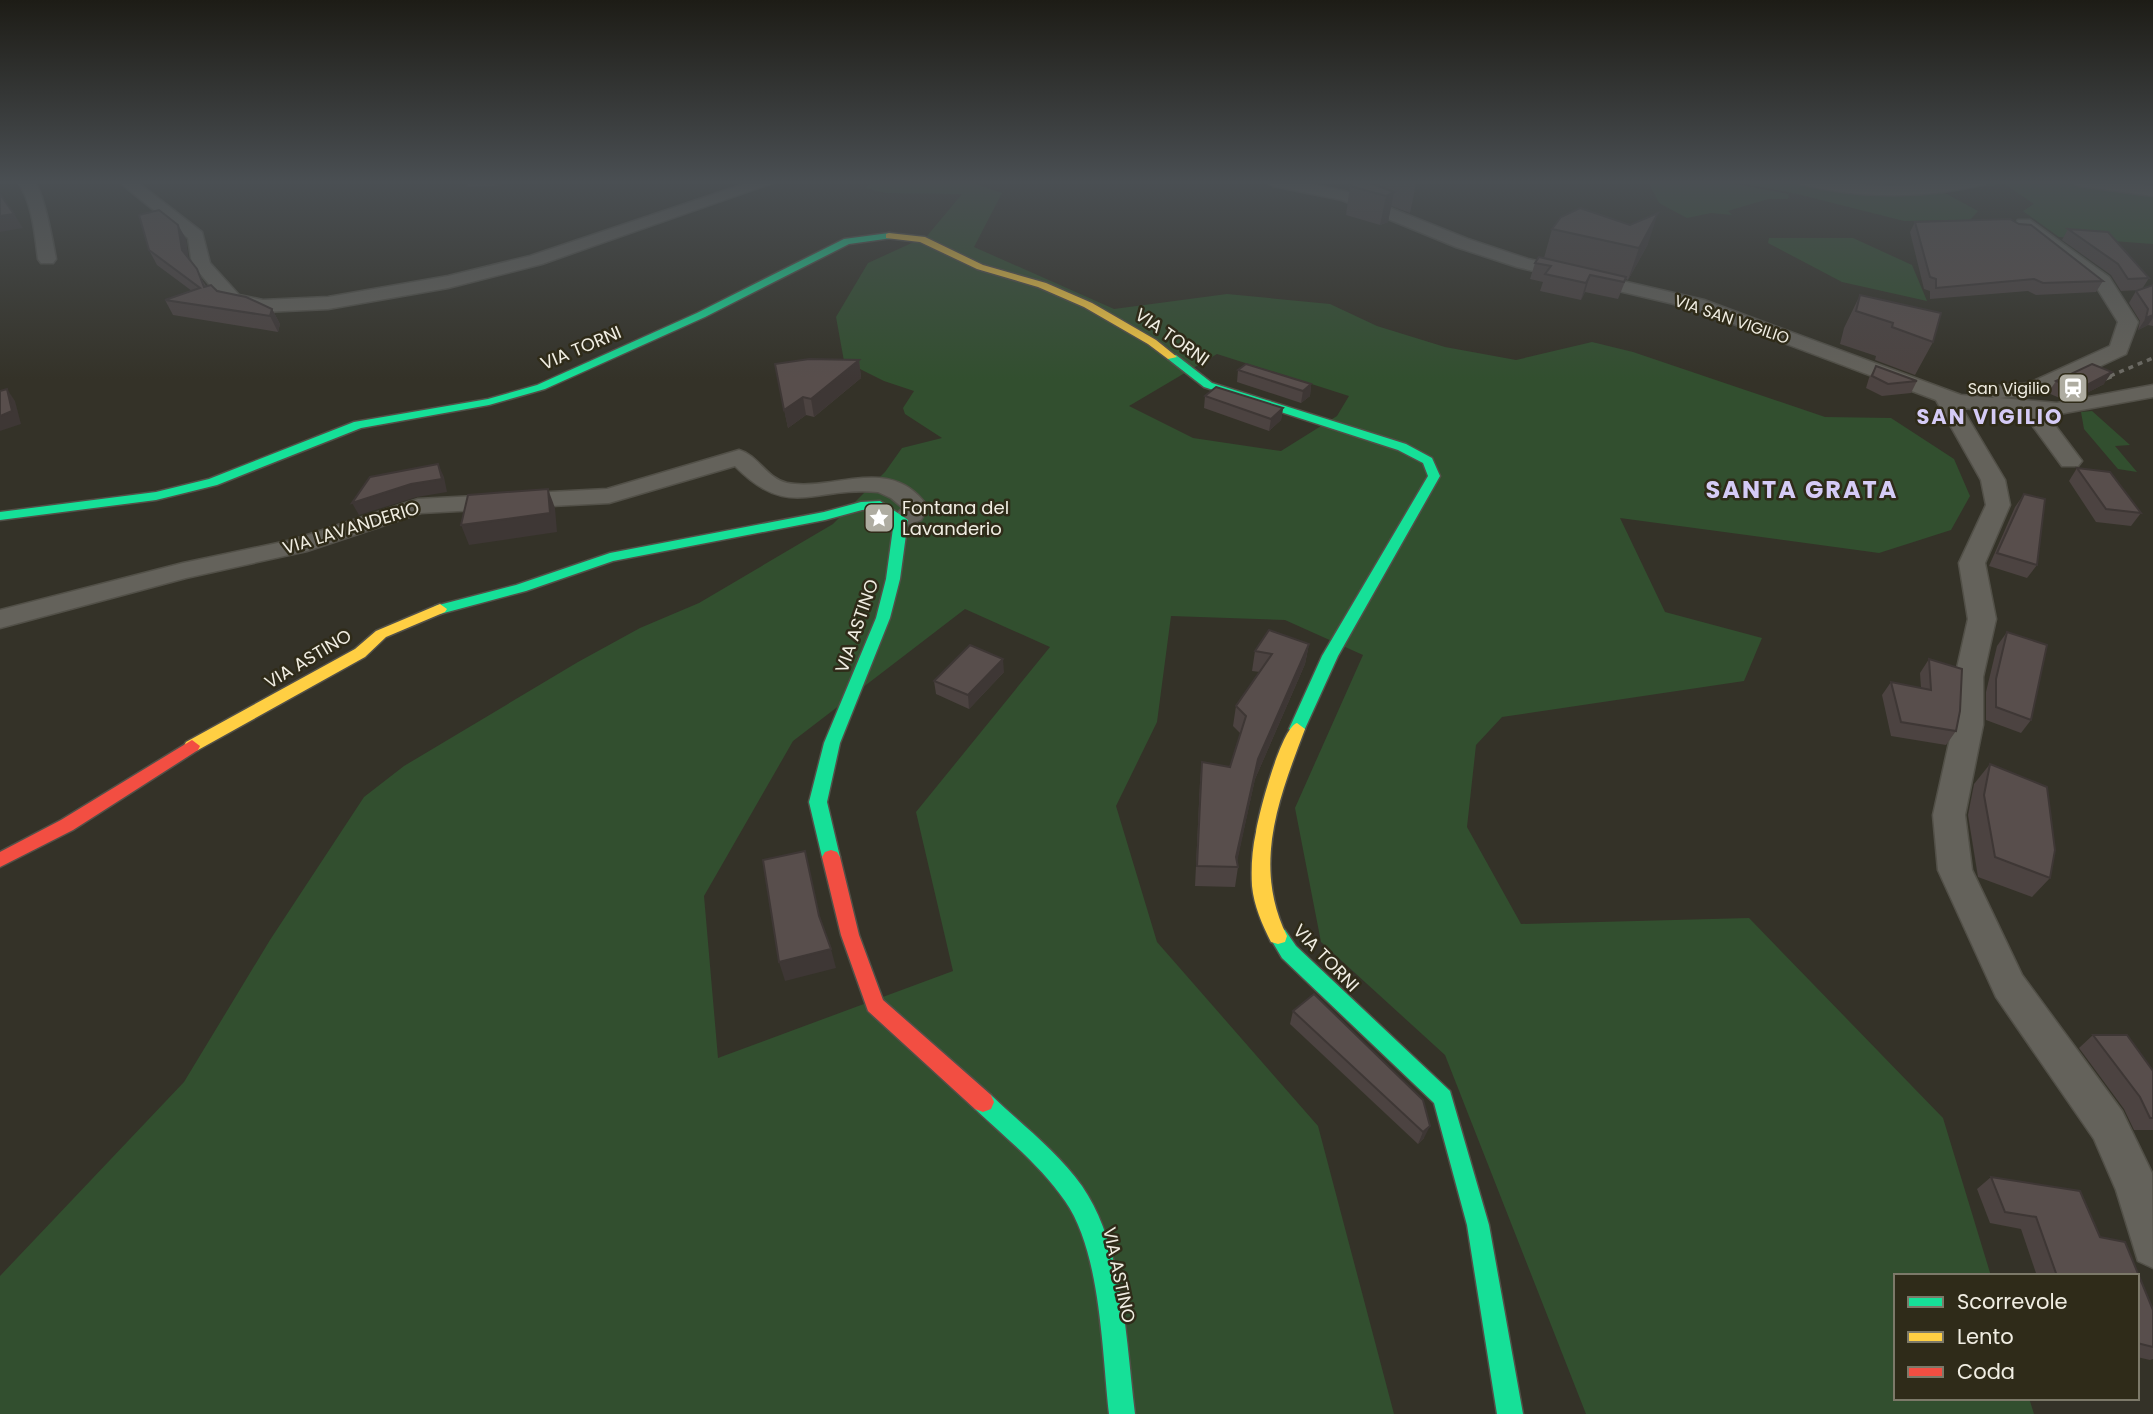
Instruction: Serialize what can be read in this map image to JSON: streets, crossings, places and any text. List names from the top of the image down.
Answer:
{
  "streets": {
    "street": [
      "VIA SAN VIGILIO",
      "VIA TORNI",
      "VIA LAVANDERIO",
      "VIA ASTINO"
    ]
  },
  "crossings": [
    ["VIA LAVANDERIO", "VIA ASTINO"]
  ],
  "districts": ["SAN VIGILIO", "SANTA GRATA"],
  "places": {
    "station": ["San Vigilio"],
    "place": ["Fontana del Lavanderio"]
  },
  "legend": ["Scorrevole", "Lento", "Coda"]
}
